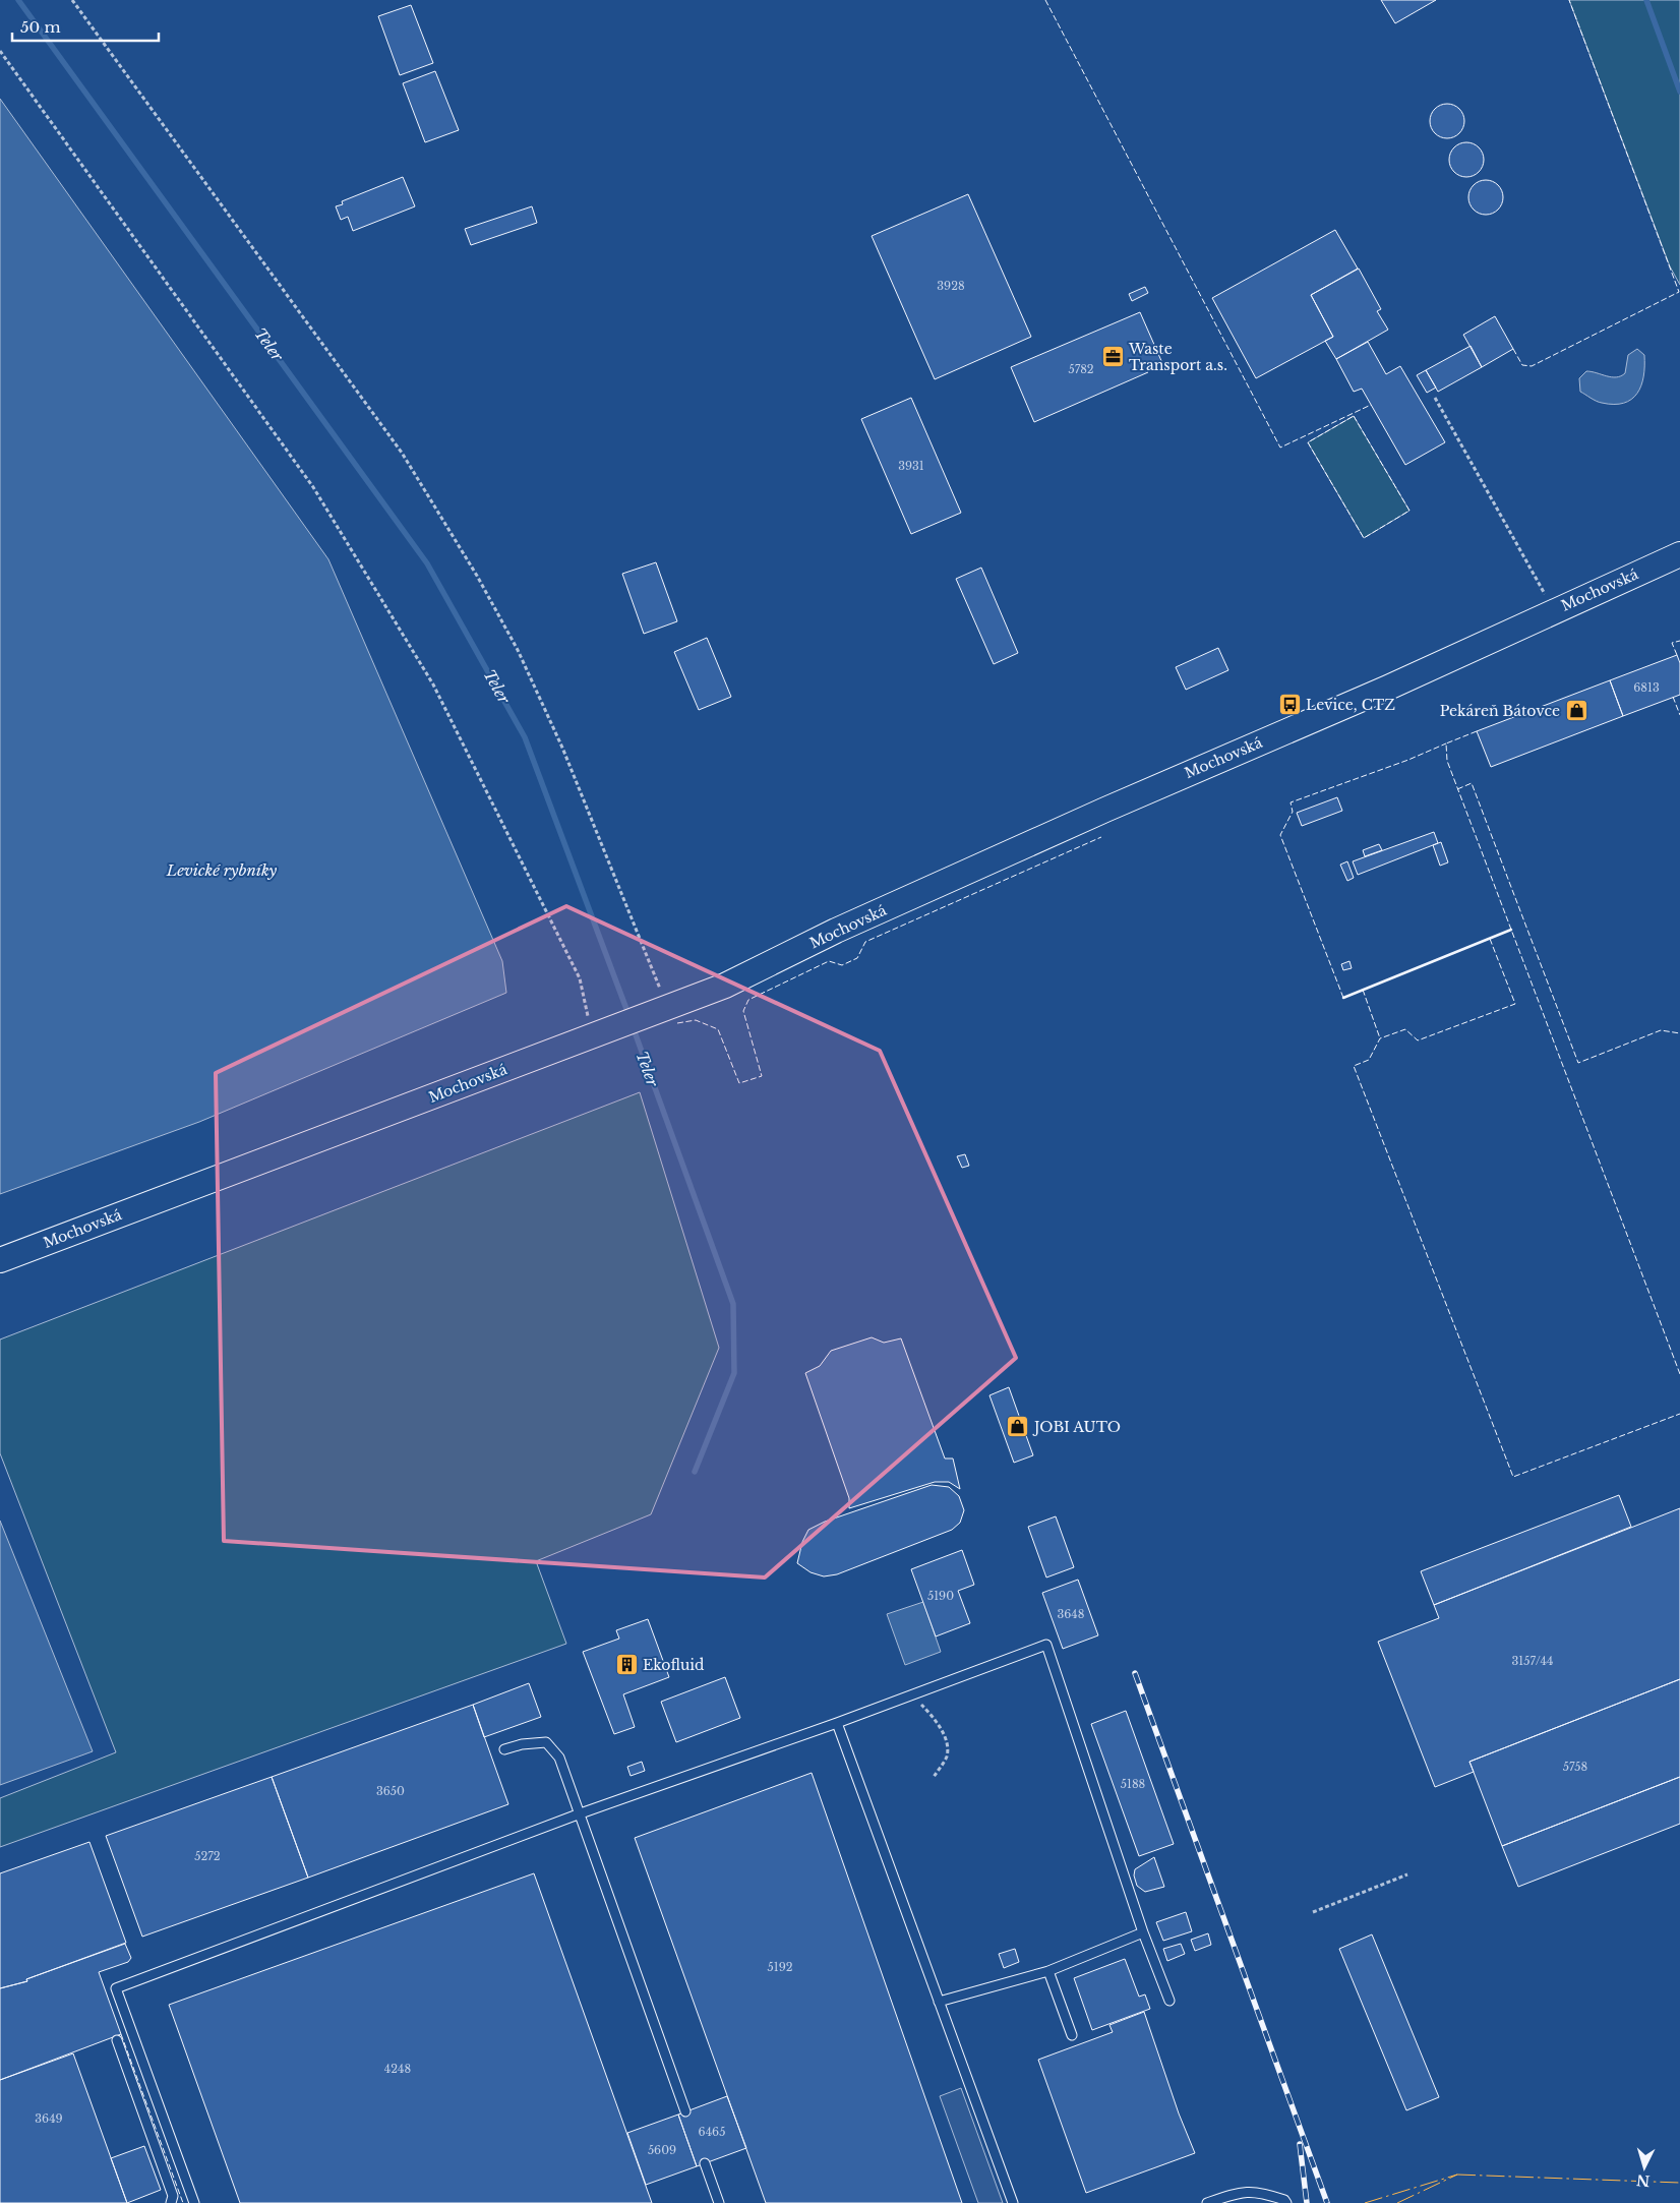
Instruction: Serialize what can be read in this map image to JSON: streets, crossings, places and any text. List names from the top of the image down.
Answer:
{
  "streets": {
    "street": ["Mochovská"]
  },
  "water": ["Teler", "Levické rybníky"],
  "places": {
    "office": ["Waste Transport a.s."],
    "bus stop": ["Levice, CTZ"],
    "shop": ["Pekáreň Bátovce", "JOBI AUTO"],
    "building": ["Ekofluid"]
  },
  "house_numbers": [
    "3928",
    "5782",
    "3931",
    "6813",
    "5190",
    "3648",
    "3157/44",
    "5758",
    "5188",
    "3650",
    "5272",
    "5192",
    "4248",
    "3649",
    "6465",
    "5609"
  ],
  "scale_bar": "50 m",
  "north": "bottom"
}
